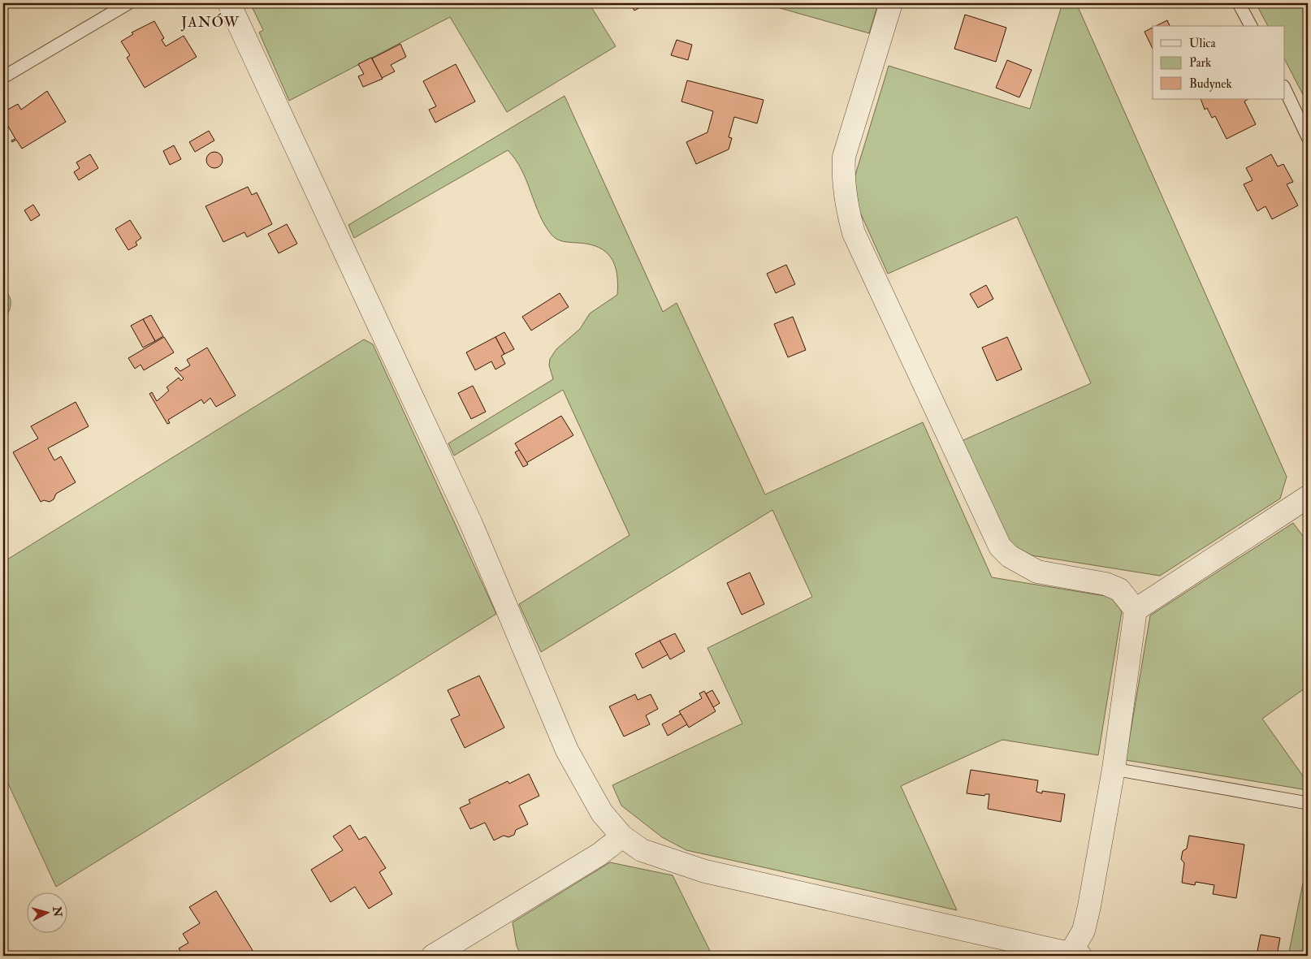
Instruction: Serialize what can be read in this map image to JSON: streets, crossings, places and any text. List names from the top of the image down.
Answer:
{
  "districts": ["JANÓW"],
  "legend": ["Ulica", "Park", "Budynek"],
  "north": "right"
}
